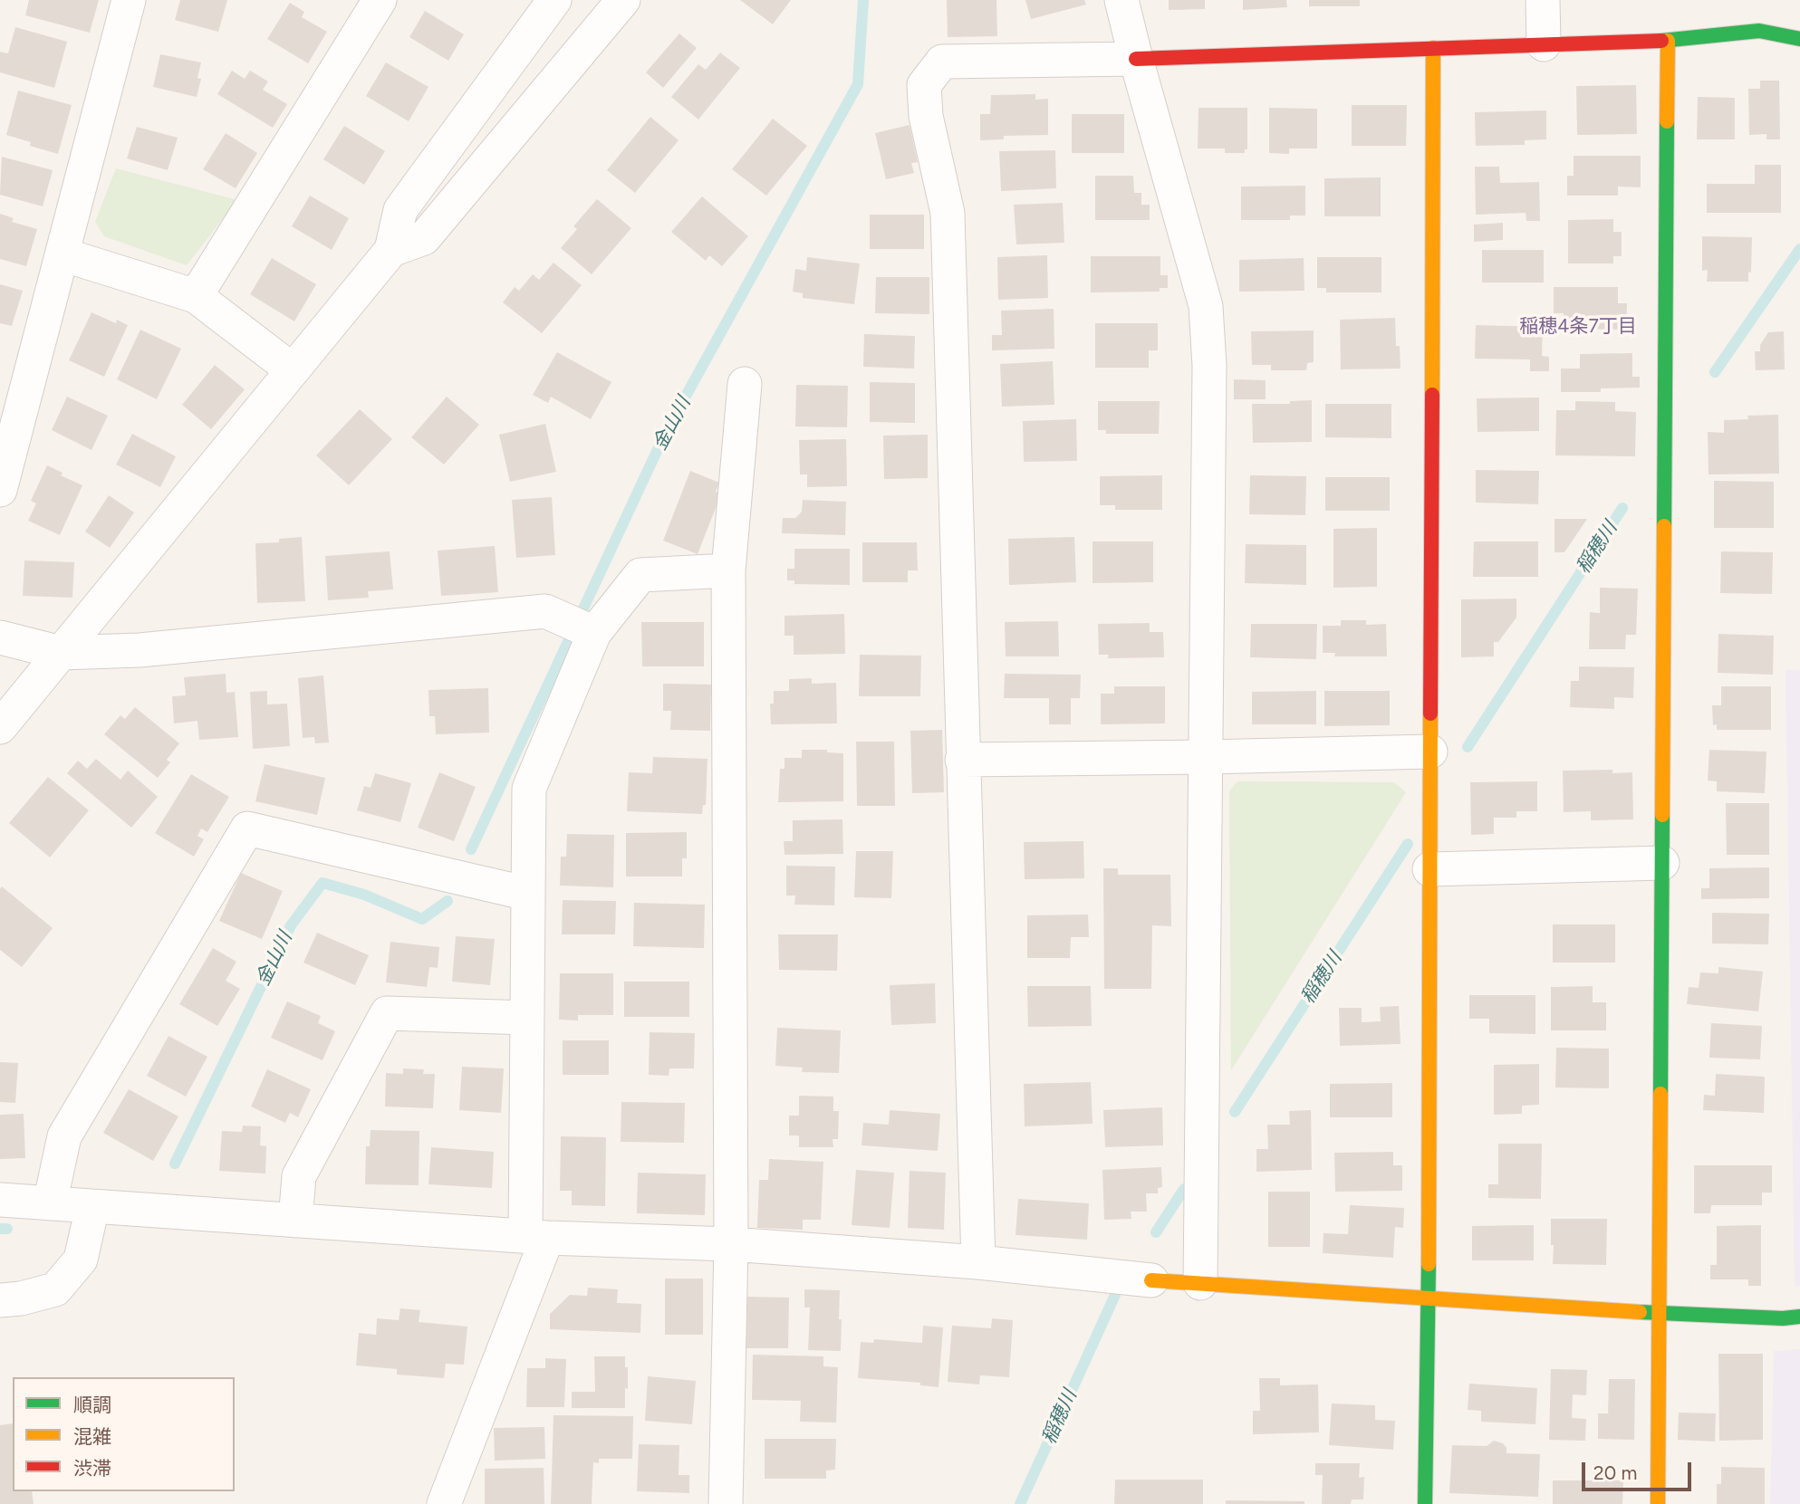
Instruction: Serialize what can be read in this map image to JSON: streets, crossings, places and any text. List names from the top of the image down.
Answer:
{
  "districts": ["稲穂4条7丁目"],
  "water": ["金山川", "稲穂川"],
  "legend": ["順調", "混雑", "渋滞"],
  "scale_bar": "20 m"
}
